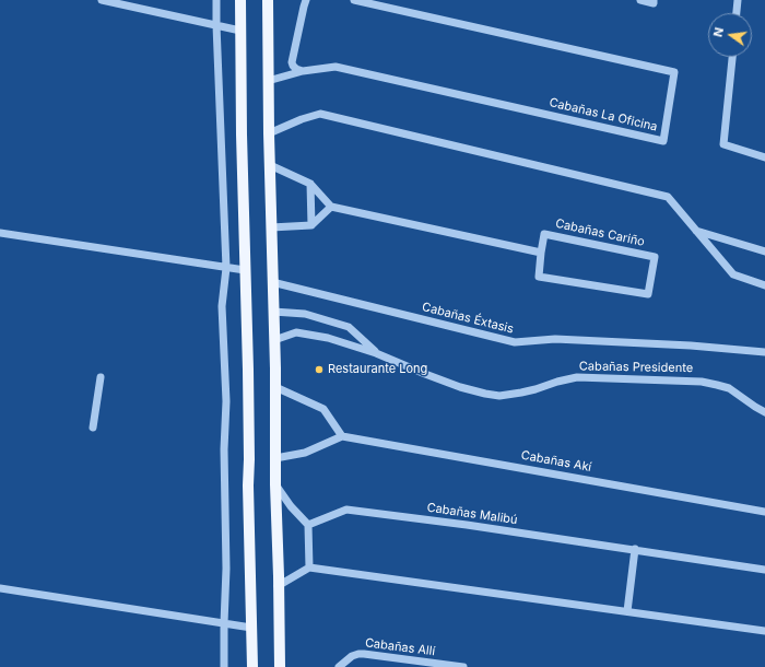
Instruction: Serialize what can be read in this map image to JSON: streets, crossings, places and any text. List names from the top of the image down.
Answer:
{
  "streets": {
    "street": [
      "Cabañas La Oficina",
      "Cabañas Cariño",
      "Cabañas Éxtasis",
      "Cabañas Presidente",
      "Cabañas Akí",
      "Cabañas Malibú",
      "Cabañas Allí"
    ]
  },
  "places": ["Restaurante Long"],
  "north": "left"
}
